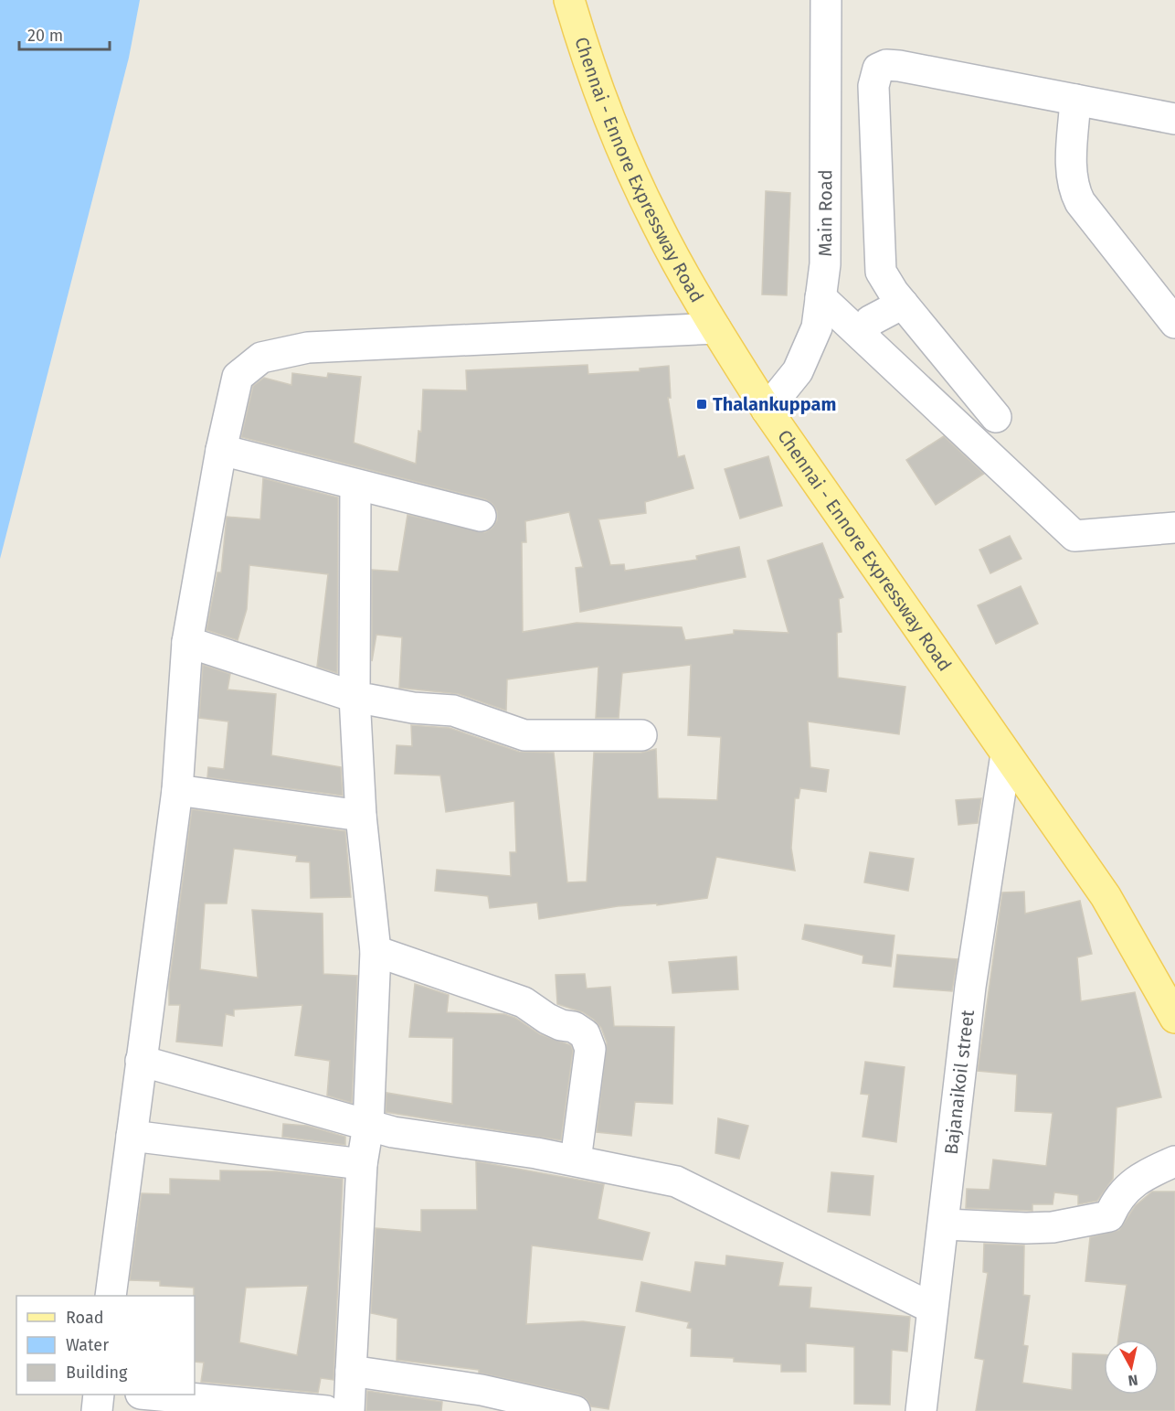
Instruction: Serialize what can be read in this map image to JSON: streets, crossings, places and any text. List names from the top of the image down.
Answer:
{
  "streets": {
    "main road": ["Chennai - Ennore Expressway Road"],
    "street": ["Main Road", "Bajanaikoil street"]
  },
  "crossings": [
    ["Chennai - Ennore Expressway Road", "Main Road"],
    ["Chennai - Ennore Expressway Road", "Bajanaikoil street"]
  ],
  "places": {
    "transit": ["Thalankuppam"]
  },
  "legend": ["Road", "Water", "Building"],
  "scale_bar": "20 m",
  "north": "bottom"
}
